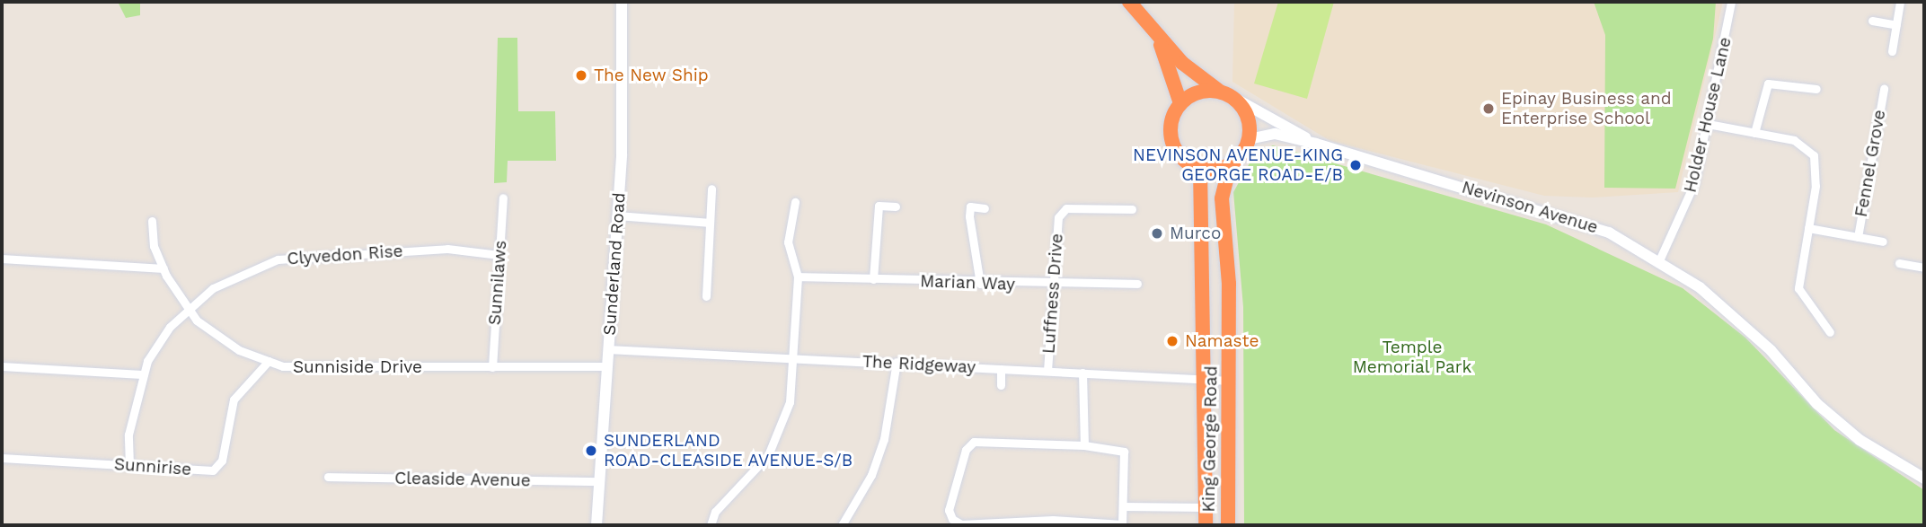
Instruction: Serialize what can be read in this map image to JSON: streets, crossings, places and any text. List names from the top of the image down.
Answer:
{
  "streets": {
    "highway": ["King George Road"],
    "street": [
      "Holder House Lane",
      "Fennel Grove",
      "Nevinson Avenue",
      "Clyvedon Rise",
      "Sunderland Road",
      "Sunnilaws",
      "Marian Way",
      "Luffness Drive",
      "The Ridgeway",
      "Sunniside Drive",
      "Sunnirise",
      "Cleaside Avenue"
    ]
  },
  "crossings": [
    ["Holder House Lane", "Nevinson Avenue"],
    ["Nevinson Avenue", "King George Road"],
    ["Clyvedon Rise", "Sunnilaws"],
    ["Clyvedon Rise", "Sunniside Drive"],
    ["Clyvedon Rise", "Sunnirise"],
    ["Sunderland Road", "The Ridgeway"],
    ["Sunderland Road", "Sunniside Drive"],
    ["Sunderland Road", "Cleaside Avenue"],
    ["Sunnilaws", "Sunniside Drive"],
    ["Marian Way", "Luffness Drive"],
    ["Luffness Drive", "The Ridgeway"],
    ["The Ridgeway", "King George Road"],
    ["Sunniside Drive", "Sunnirise"]
  ],
  "parks": ["Temple Memorial Park"],
  "places": [
    "The New Ship",
    "Epinay Business and Enterprise School",
    "NEVINSON AVENUE-KING GEORGE ROAD-E/B",
    "Murco",
    "Namaste",
    "SUNDERLAND ROAD-CLEASIDE AVENUE-S/B"
  ]
}
